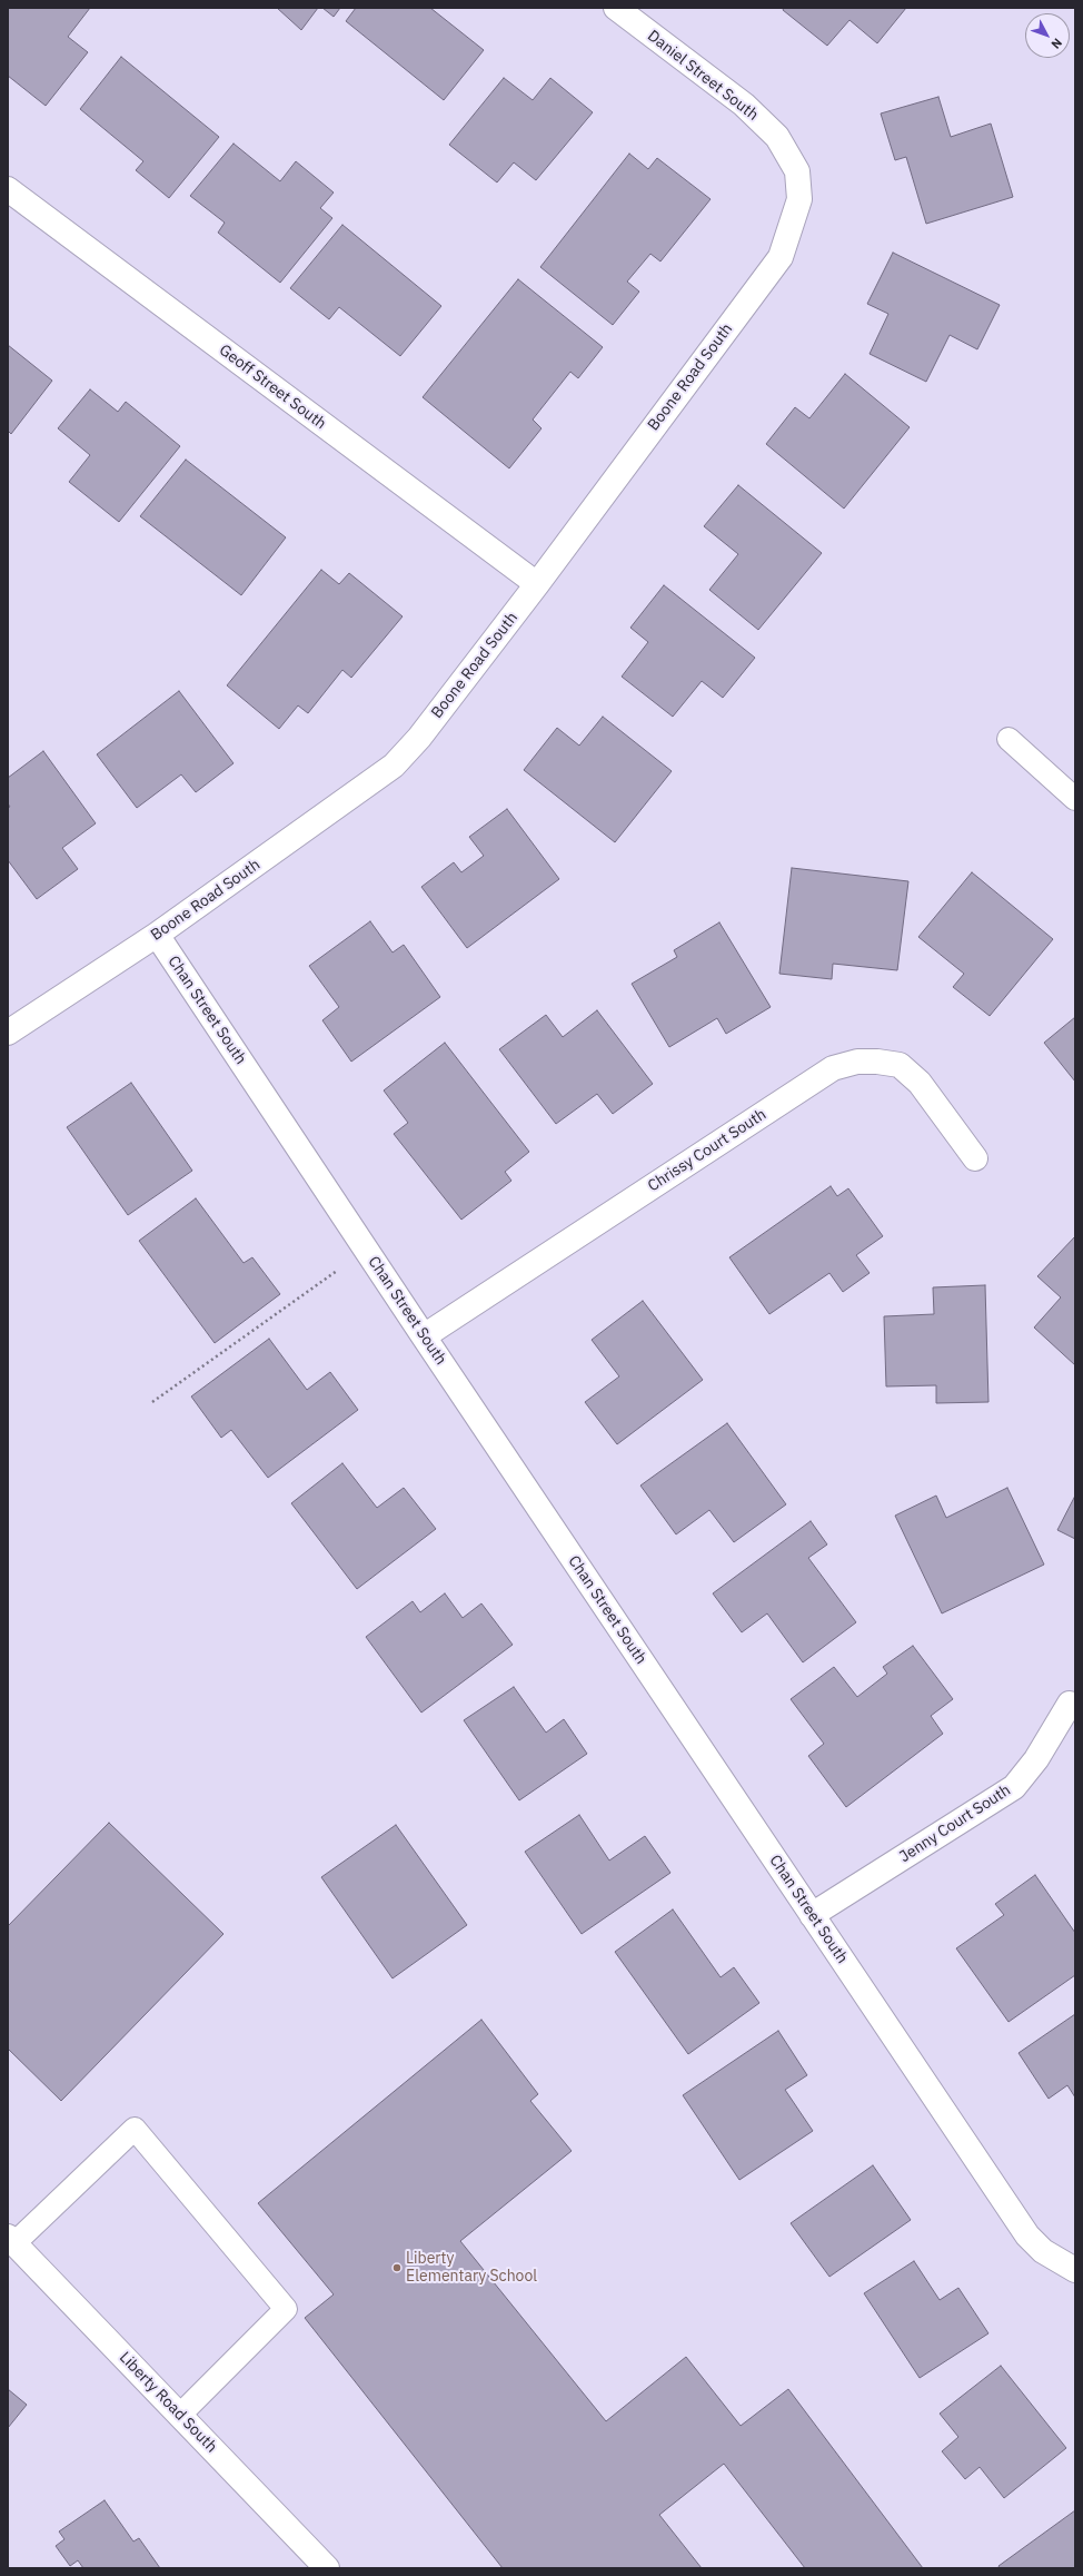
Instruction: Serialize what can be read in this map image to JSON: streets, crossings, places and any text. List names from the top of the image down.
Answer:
{
  "streets": {
    "street": [
      "Daniel Street South",
      "Boone Road South",
      "Geoff Street South",
      "Chan Street South",
      "Chrissy Court South",
      "Jenny Court South",
      "Liberty Road South"
    ]
  },
  "crossings": [
    ["Daniel Street South", "Boone Road South"],
    ["Boone Road South", "Geoff Street South"],
    ["Boone Road South", "Chan Street South"],
    ["Chan Street South", "Chrissy Court South"],
    ["Chan Street South", "Jenny Court South"]
  ],
  "places": ["Liberty Elementary School"],
  "north": "bottom right"
}
